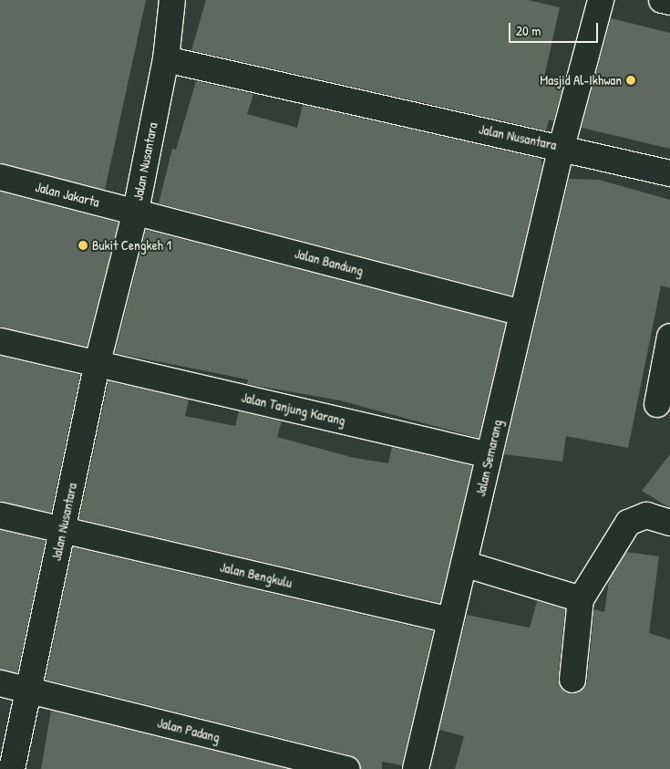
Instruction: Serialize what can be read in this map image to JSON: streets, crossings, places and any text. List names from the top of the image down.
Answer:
{
  "streets": {
    "street": [
      "Jalan Nusantara",
      "Jalan Jakarta",
      "Jalan Bandung",
      "Jalan Tanjung Karang",
      "Jalan Semarang",
      "Jalan Bengkulu",
      "Jalan Padang"
    ]
  },
  "crossings": [
    ["Jalan Nusantara", "Jalan Jakarta"],
    ["Jalan Nusantara", "Jalan Bandung"],
    ["Jalan Nusantara", "Jalan Tanjung Karang"],
    ["Jalan Nusantara", "Jalan Semarang"],
    ["Jalan Nusantara", "Jalan Bengkulu"],
    ["Jalan Nusantara", "Jalan Padang"],
    ["Jalan Jakarta", "Jalan Bandung"],
    ["Jalan Bandung", "Jalan Semarang"],
    ["Jalan Tanjung Karang", "Jalan Semarang"],
    ["Jalan Semarang", "Jalan Bengkulu"]
  ],
  "places": ["Masjid Al-Ikhwan", "Bukit Cengkeh 1"],
  "scale_bar": "20 m"
}
